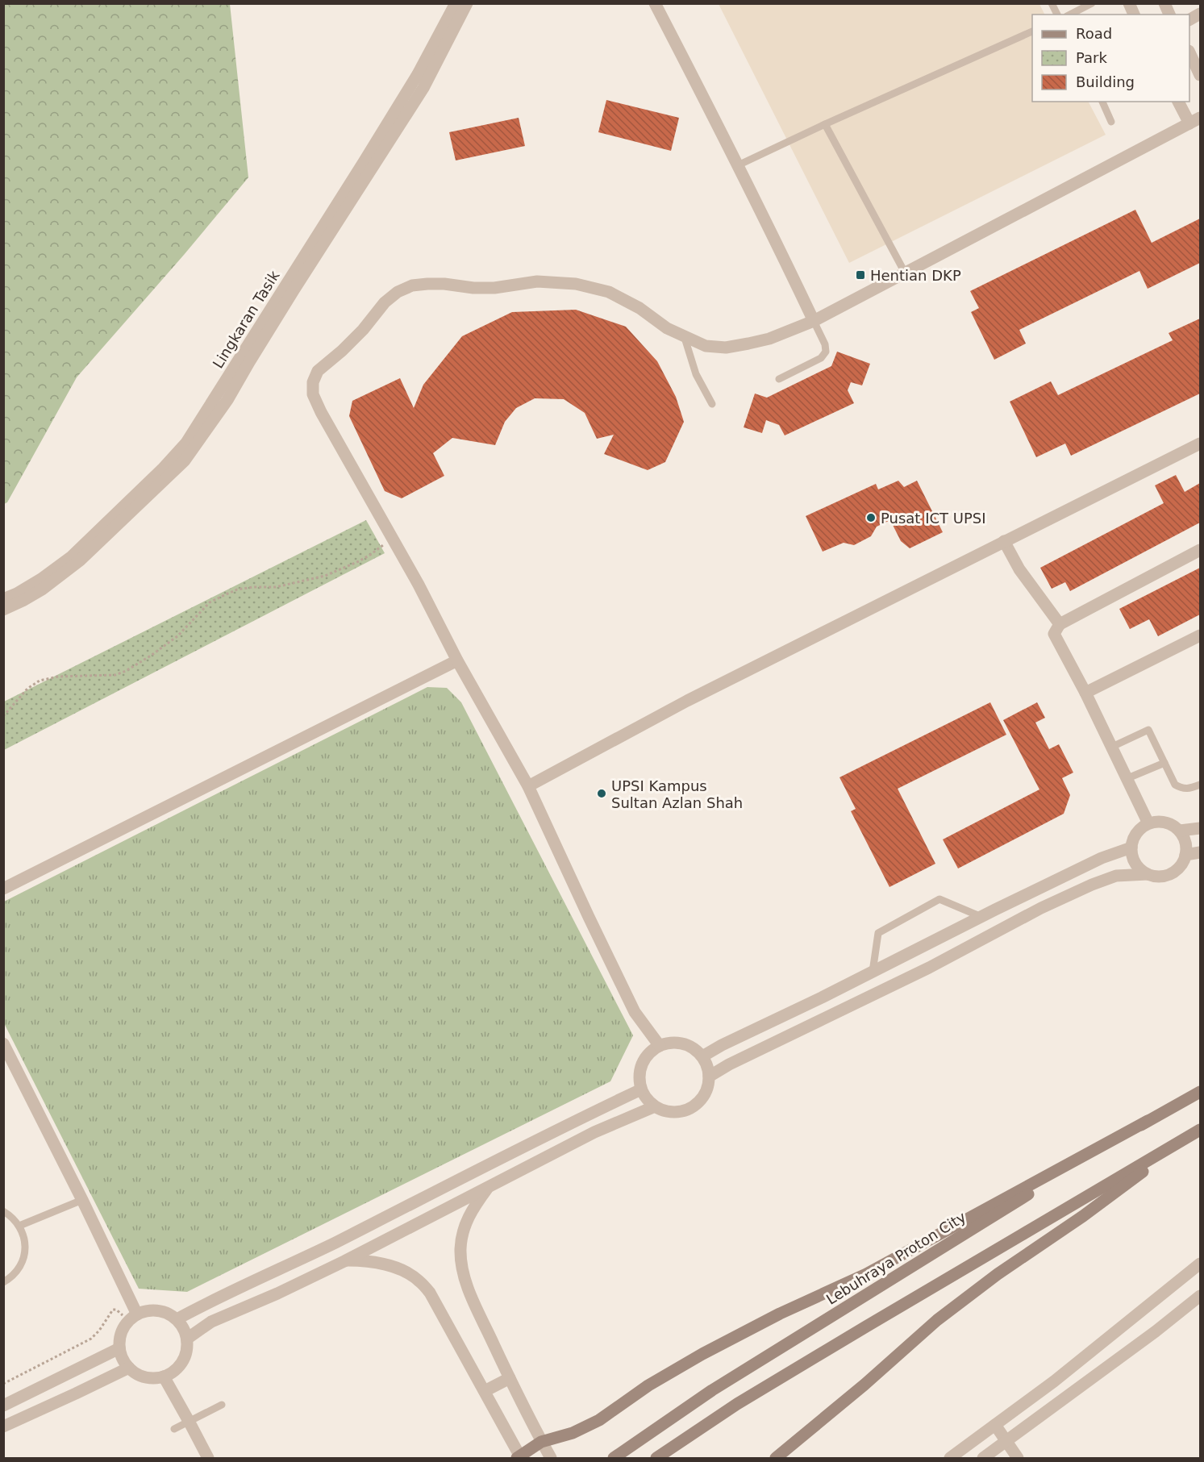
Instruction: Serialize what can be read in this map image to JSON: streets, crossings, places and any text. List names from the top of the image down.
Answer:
{
  "streets": {
    "main road": ["Lebuhraya Proton City"],
    "street": ["Lingkaran Tasik"]
  },
  "places": {
    "transit": ["Hentian DKP"],
    "other": ["Pusat ICT UPSI", "UPSI Kampus Sultan Azlan Shah"]
  },
  "legend": ["Road", "Park", "Building"]
}
